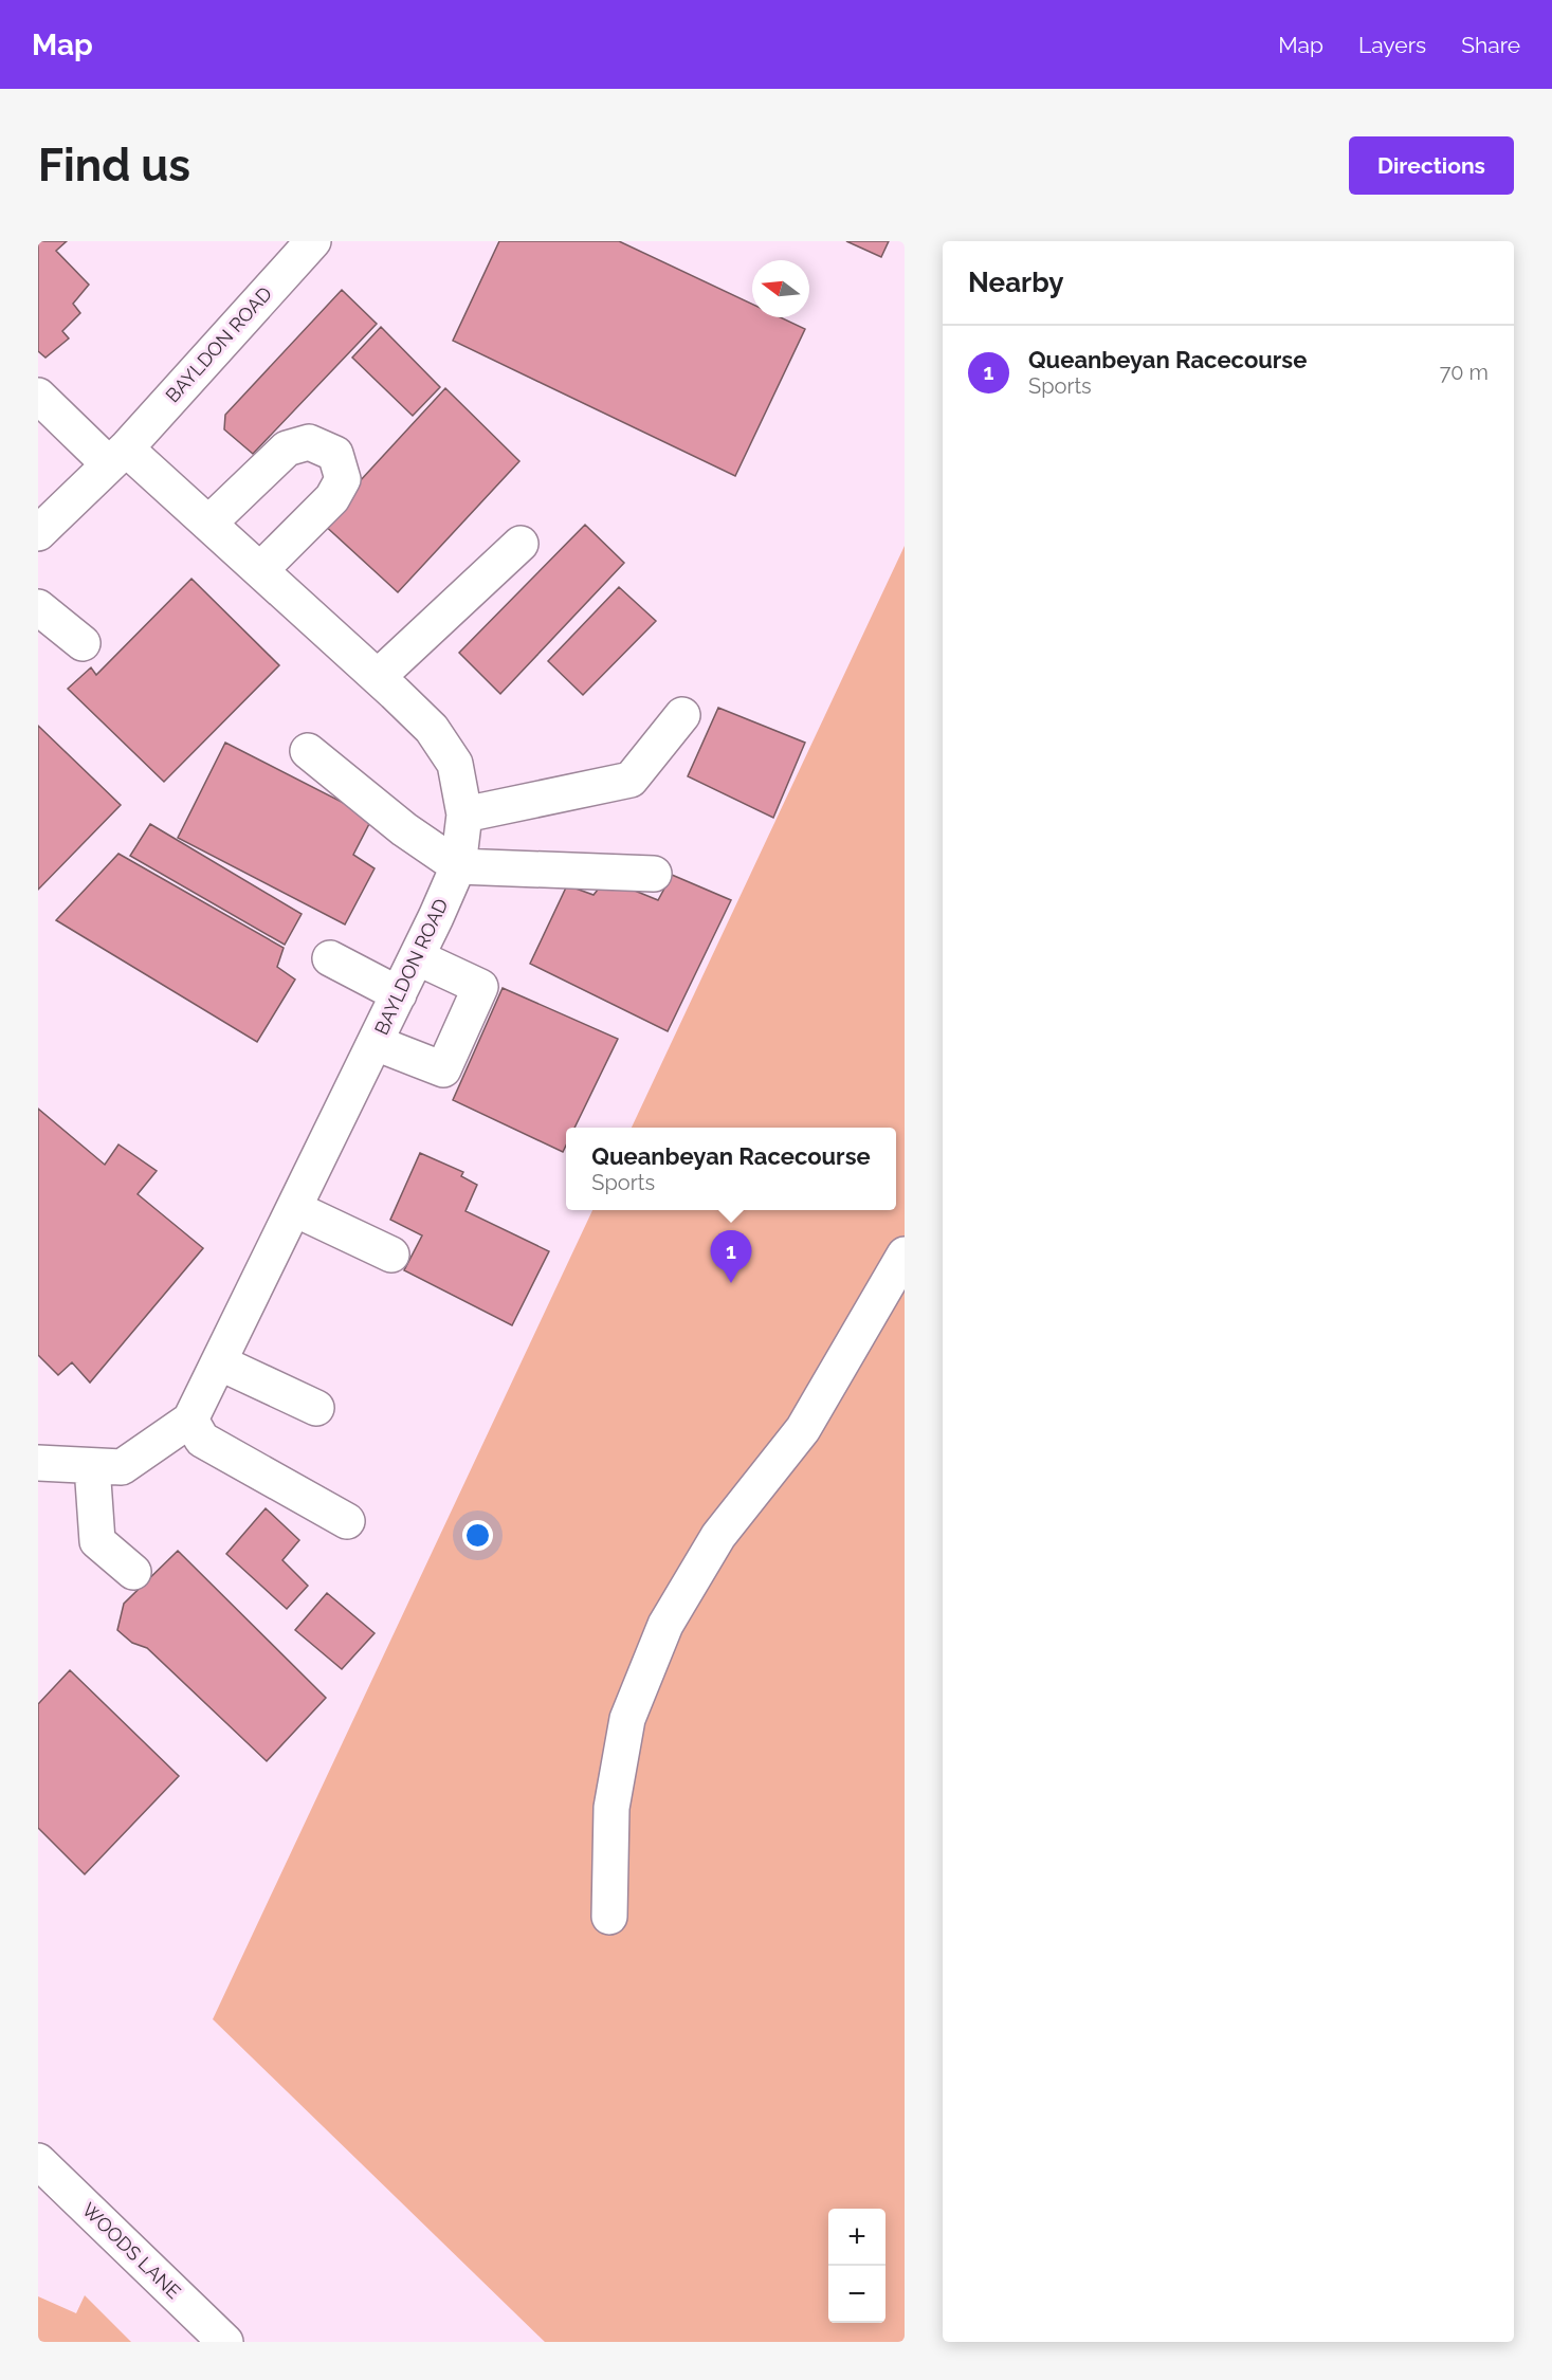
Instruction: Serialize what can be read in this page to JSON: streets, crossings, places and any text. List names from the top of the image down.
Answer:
{
  "streets": {
    "street": ["BAYLDON ROAD", "WOODS LANE"]
  },
  "north": "left",
  "page": {
    "header": "Map",
    "nav": ["Map", "Layers", "Share"],
    "buttons": "Directions",
    "title": "Find us",
    "heading": "Nearby",
    "list": [
      {
        "mark": "1",
        "name": "Queanbeyan Racecourse",
        "note": "Sports",
        "value": "70 m"
      }
    ],
    "popup": ["Queanbeyan Racecourse", "Sports"],
    "pins": "1",
    "map_buttons": ["+", "−"]
  }
}
